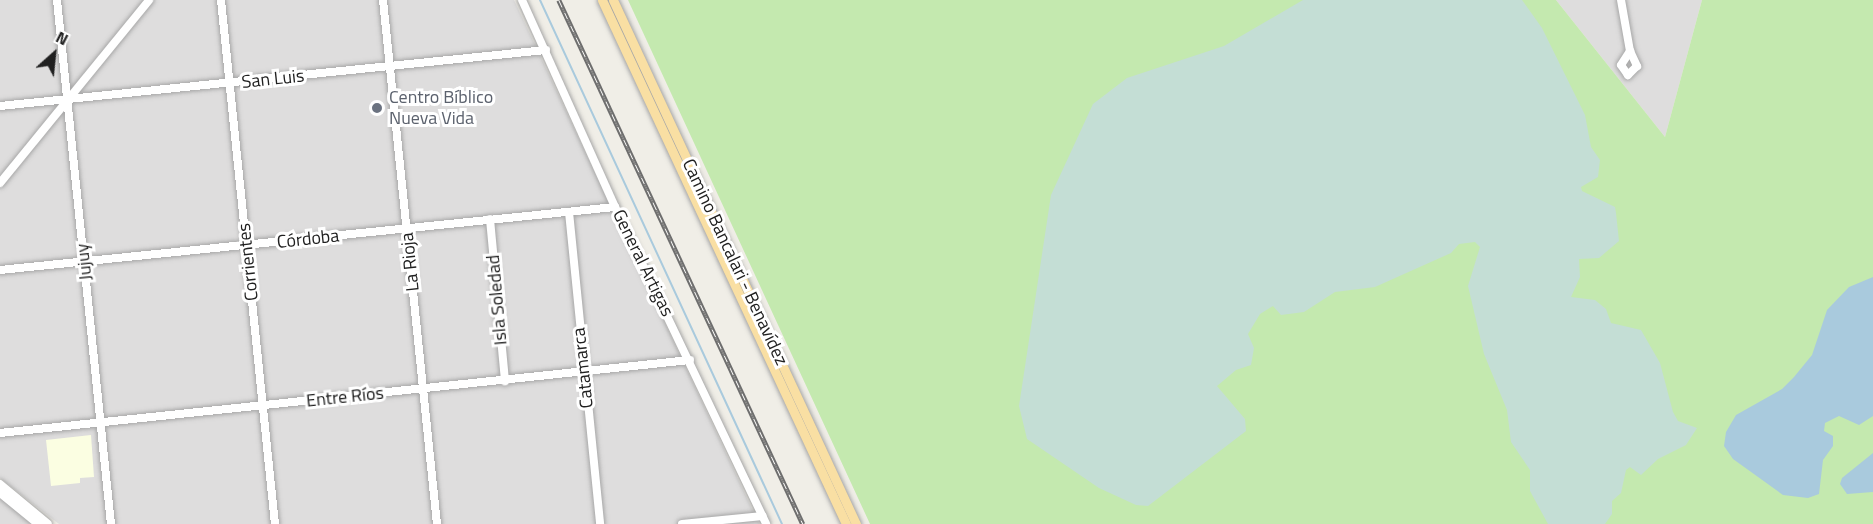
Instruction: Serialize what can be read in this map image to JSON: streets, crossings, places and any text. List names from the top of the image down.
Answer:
{
  "streets": {
    "main road": ["Camino Bancalari - Benavídez"],
    "street": [
      "San Luis",
      "Córdoba",
      "Jujuy",
      "Corrientes",
      "La Rioja",
      "General Artigas",
      "Isla Soledad",
      "Catamarca",
      "Entre Ríos"
    ]
  },
  "crossings": [
    ["San Luis", "Jujuy"],
    ["San Luis", "Corrientes"],
    ["San Luis", "La Rioja"],
    ["San Luis", "General Artigas"],
    ["Córdoba", "Jujuy"],
    ["Córdoba", "Corrientes"],
    ["Córdoba", "La Rioja"],
    ["Córdoba", "General Artigas"],
    ["Córdoba", "Isla Soledad"],
    ["Córdoba", "Catamarca"],
    ["Jujuy", "Entre Ríos"],
    ["Corrientes", "Entre Ríos"],
    ["La Rioja", "Entre Ríos"],
    ["General Artigas", "Entre Ríos"],
    ["Isla Soledad", "Entre Ríos"],
    ["Catamarca", "Entre Ríos"]
  ],
  "places": ["Centro Bíblico Nueva Vida"],
  "north": "top right"
}
